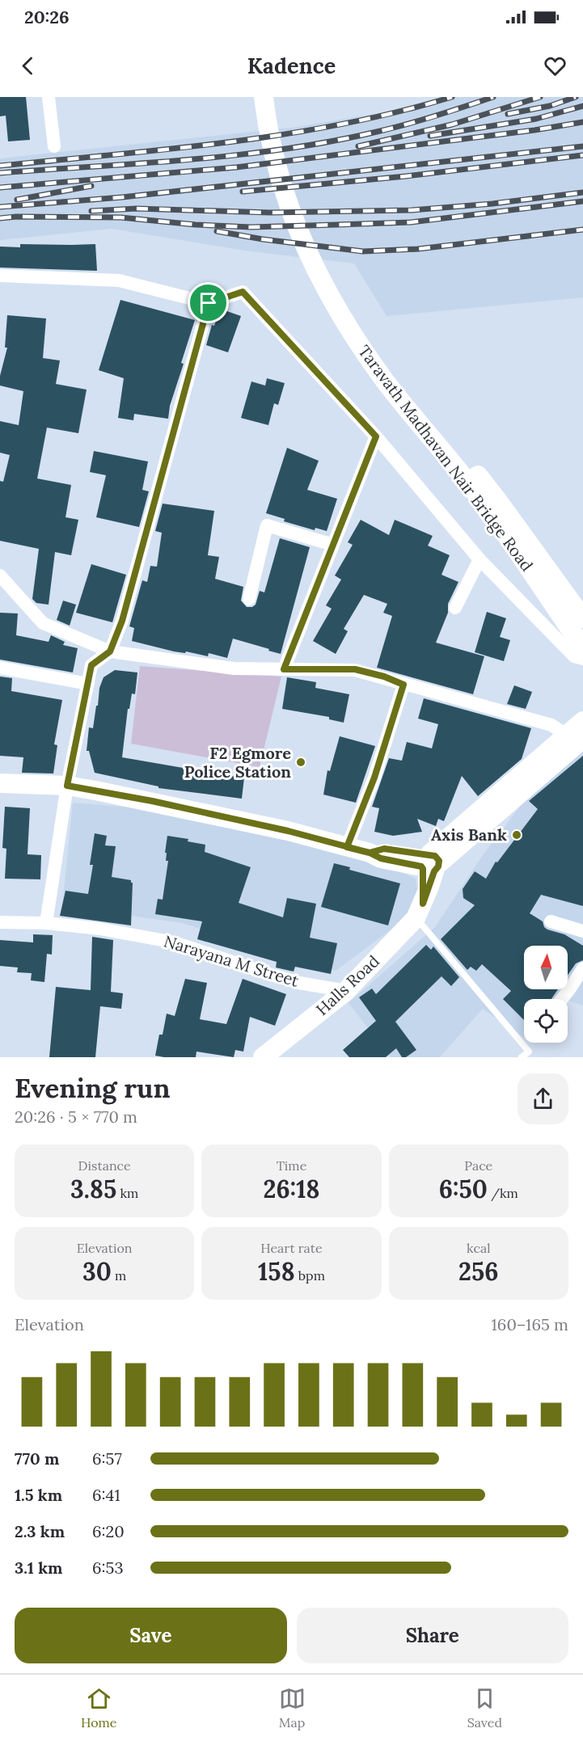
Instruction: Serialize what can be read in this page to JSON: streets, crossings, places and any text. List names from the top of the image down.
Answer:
{
  "streets": {
    "main road": ["Taravath Madhavan Nair Bridge Road", "Halls Road"],
    "street": ["Narayana M Street"]
  },
  "crossings": [
    ["Narayana M Street", "Halls Road"]
  ],
  "places": ["F2 Egmore Police Station", "Axis Bank"],
  "north": "top",
  "page": {
    "status": "20:26",
    "header": "Kadence",
    "heading": ["Evening run", "20:26 · 5 × 770 m"],
    "stats": [
      ["Distance", "3.85 km"],
      ["Time", "26:18"],
      ["Pace", "6:50 /km"],
      ["Elevation", "30 m"],
      ["Heart rate", "158 bpm"],
      ["kcal", "256"]
    ],
    "chart": ["Elevation", "160–165 m"],
    "list": [
      {
        "name": "770 m",
        "note": "6:57"
      },
      {
        "name": "1.5 km",
        "note": "6:41"
      },
      {
        "name": "2.3 km",
        "note": "6:20"
      },
      {
        "name": "3.1 km",
        "note": "6:53"
      }
    ],
    "buttons": ["Save", "Share"],
    "tabs": ["Home", "Map", "Saved"]
  }
}
